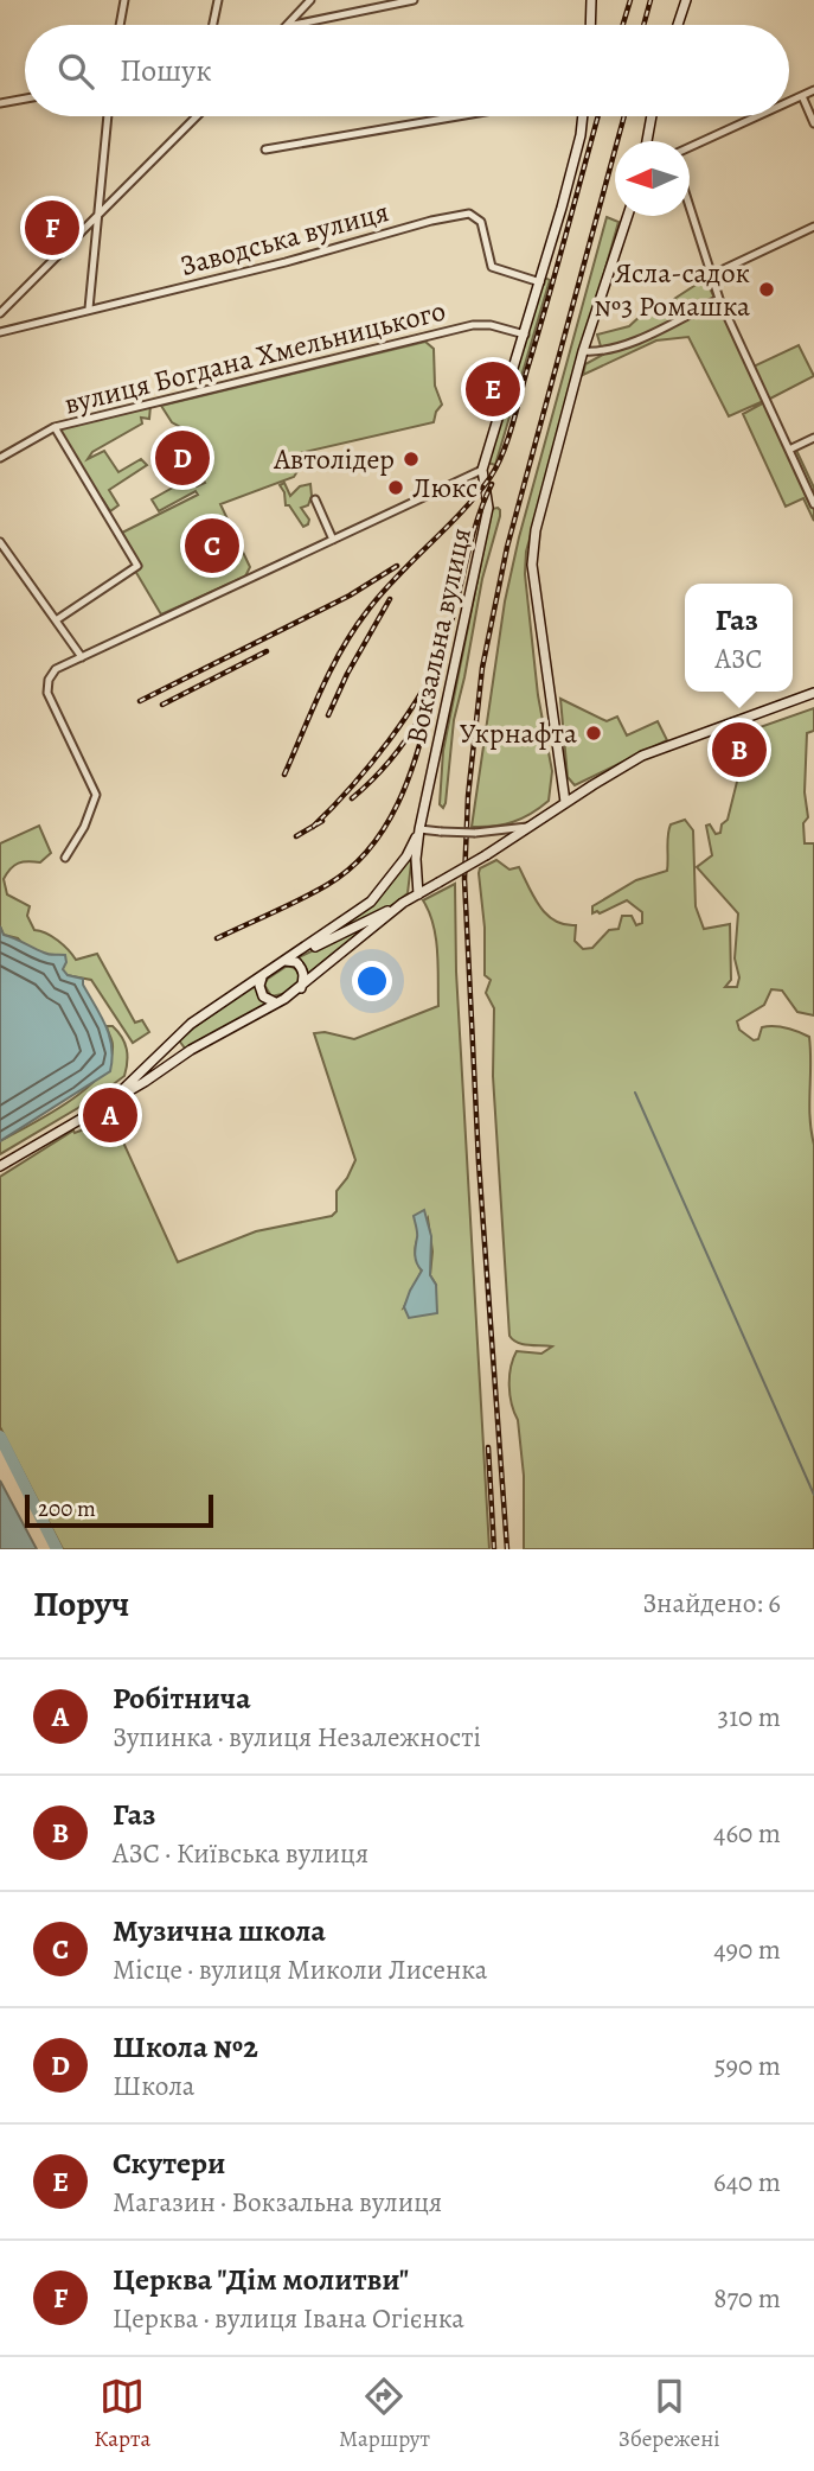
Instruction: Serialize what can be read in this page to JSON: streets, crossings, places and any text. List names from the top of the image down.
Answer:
{
  "streets": {
    "street": ["Заводська вулиця", "вулиця Богдана Хмельницького", "Вокзальна вулиця"]
  },
  "crossings": [
    ["Заводська вулиця", "Вокзальна вулиця"],
    ["вулиця Богдана Хмельницького", "Вокзальна вулиця"]
  ],
  "places": [
    "Ясла-садок №3 Ромашка",
    "Автолідер",
    "Люкс",
    "Укрнафта"
  ],
  "scale_bar": "200 m",
  "north": "left",
  "page": {
    "search": "Пошук",
    "pins": [
      "F",
      "E",
      "D",
      "C",
      "B",
      "A"
    ],
    "popup": ["Газ", "АЗС"],
    "scale": "200 m",
    "heading": ["Поруч", "Знайдено: 6"],
    "list": [
      {
        "mark": "A",
        "name": "Робітнича",
        "note": "Зупинка · вулиця Незалежності",
        "value": "310 m"
      },
      {
        "mark": "B",
        "name": "Газ",
        "note": "АЗС · Київська вулиця",
        "value": "460 m"
      },
      {
        "mark": "C",
        "name": "Музична школа",
        "note": "Місце · вулиця Миколи Лисенка",
        "value": "490 m"
      },
      {
        "mark": "D",
        "name": "Школа №2",
        "note": "Школа",
        "value": "590 m"
      },
      {
        "mark": "E",
        "name": "Скутери",
        "note": "Магазин · Вокзальна вулиця",
        "value": "640 m"
      },
      {
        "mark": "F",
        "name": "Церква \"Дім молитви\"",
        "note": "Церква · вулиця Івана Огієнка",
        "value": "870 m"
      }
    ],
    "nav": ["Карта", "Маршрут", "Збережені"]
  }
}
